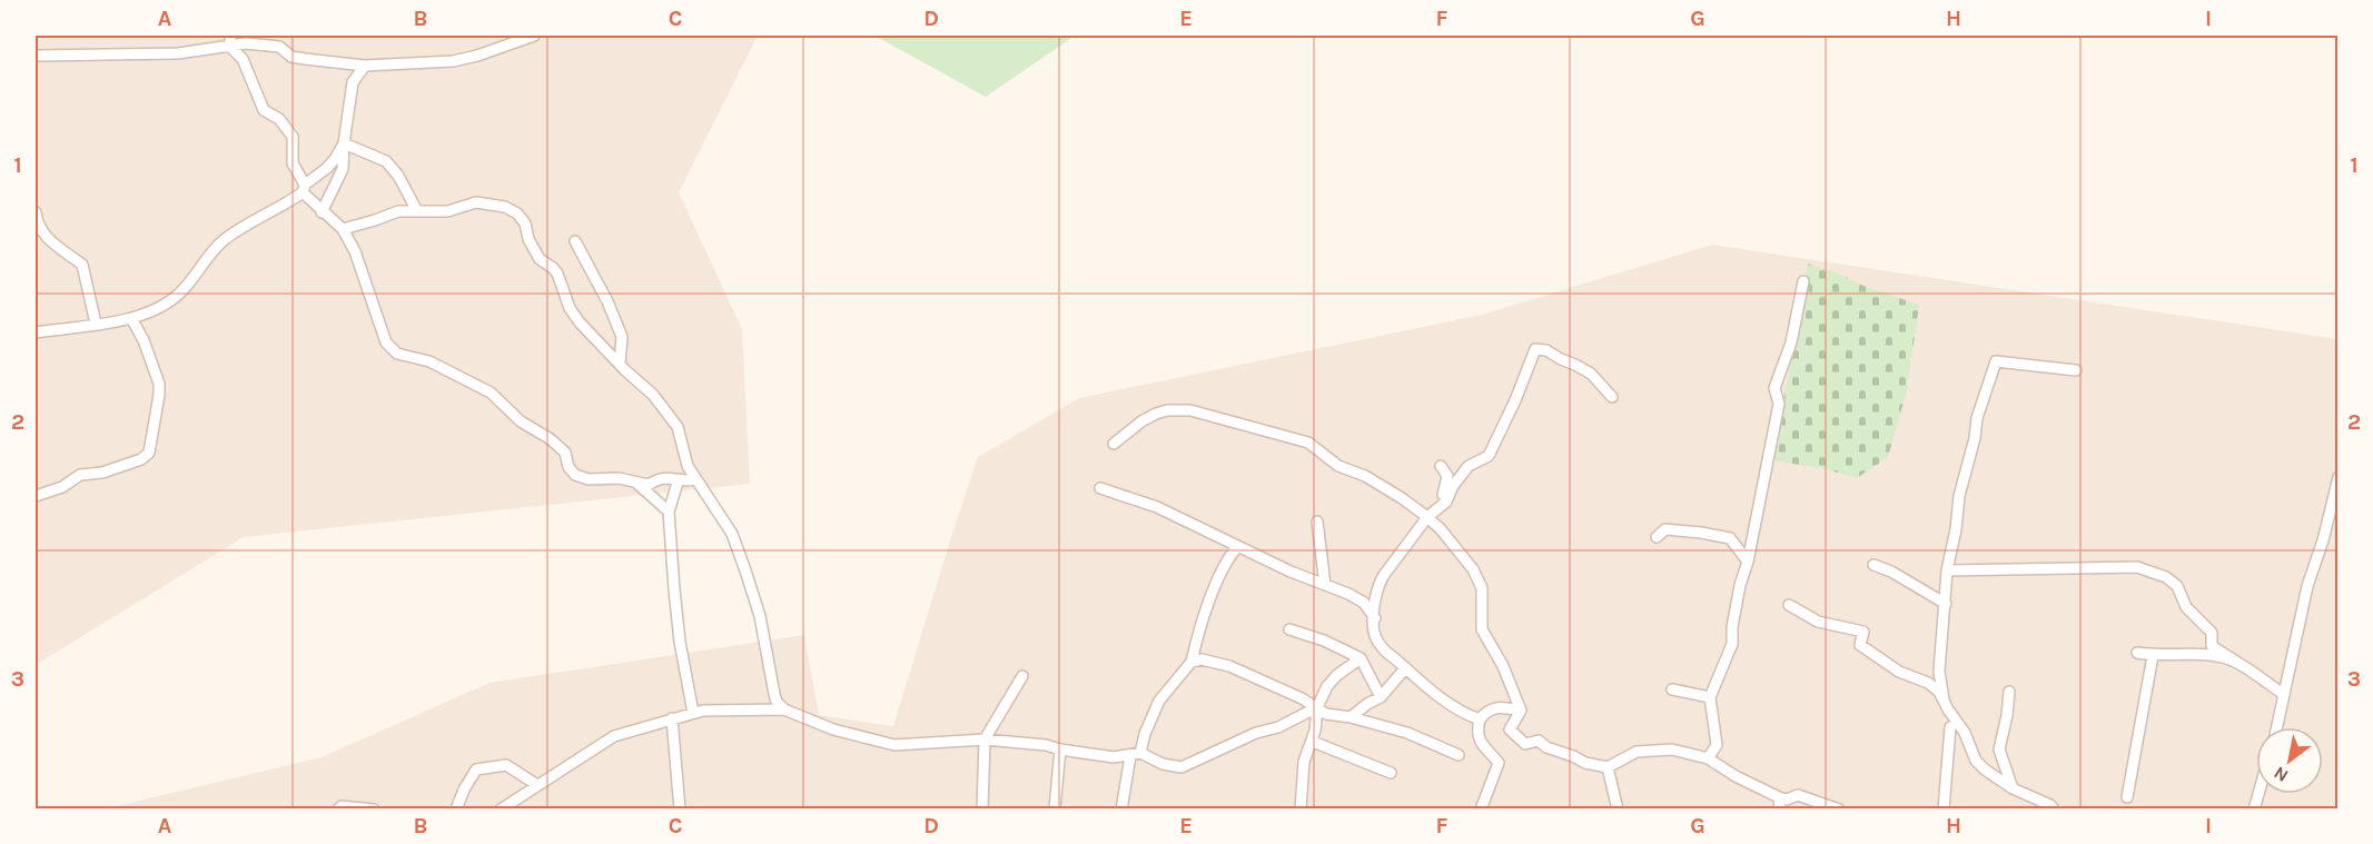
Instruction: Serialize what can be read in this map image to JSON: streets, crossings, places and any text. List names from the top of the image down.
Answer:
{
  "north": "bottom left",
  "grid": {
    "columns": [
      "A",
      "B",
      "C",
      "D",
      "E",
      "F",
      "G",
      "H",
      "I"
    ],
    "rows": ["1", "2", "3"]
  }
}
